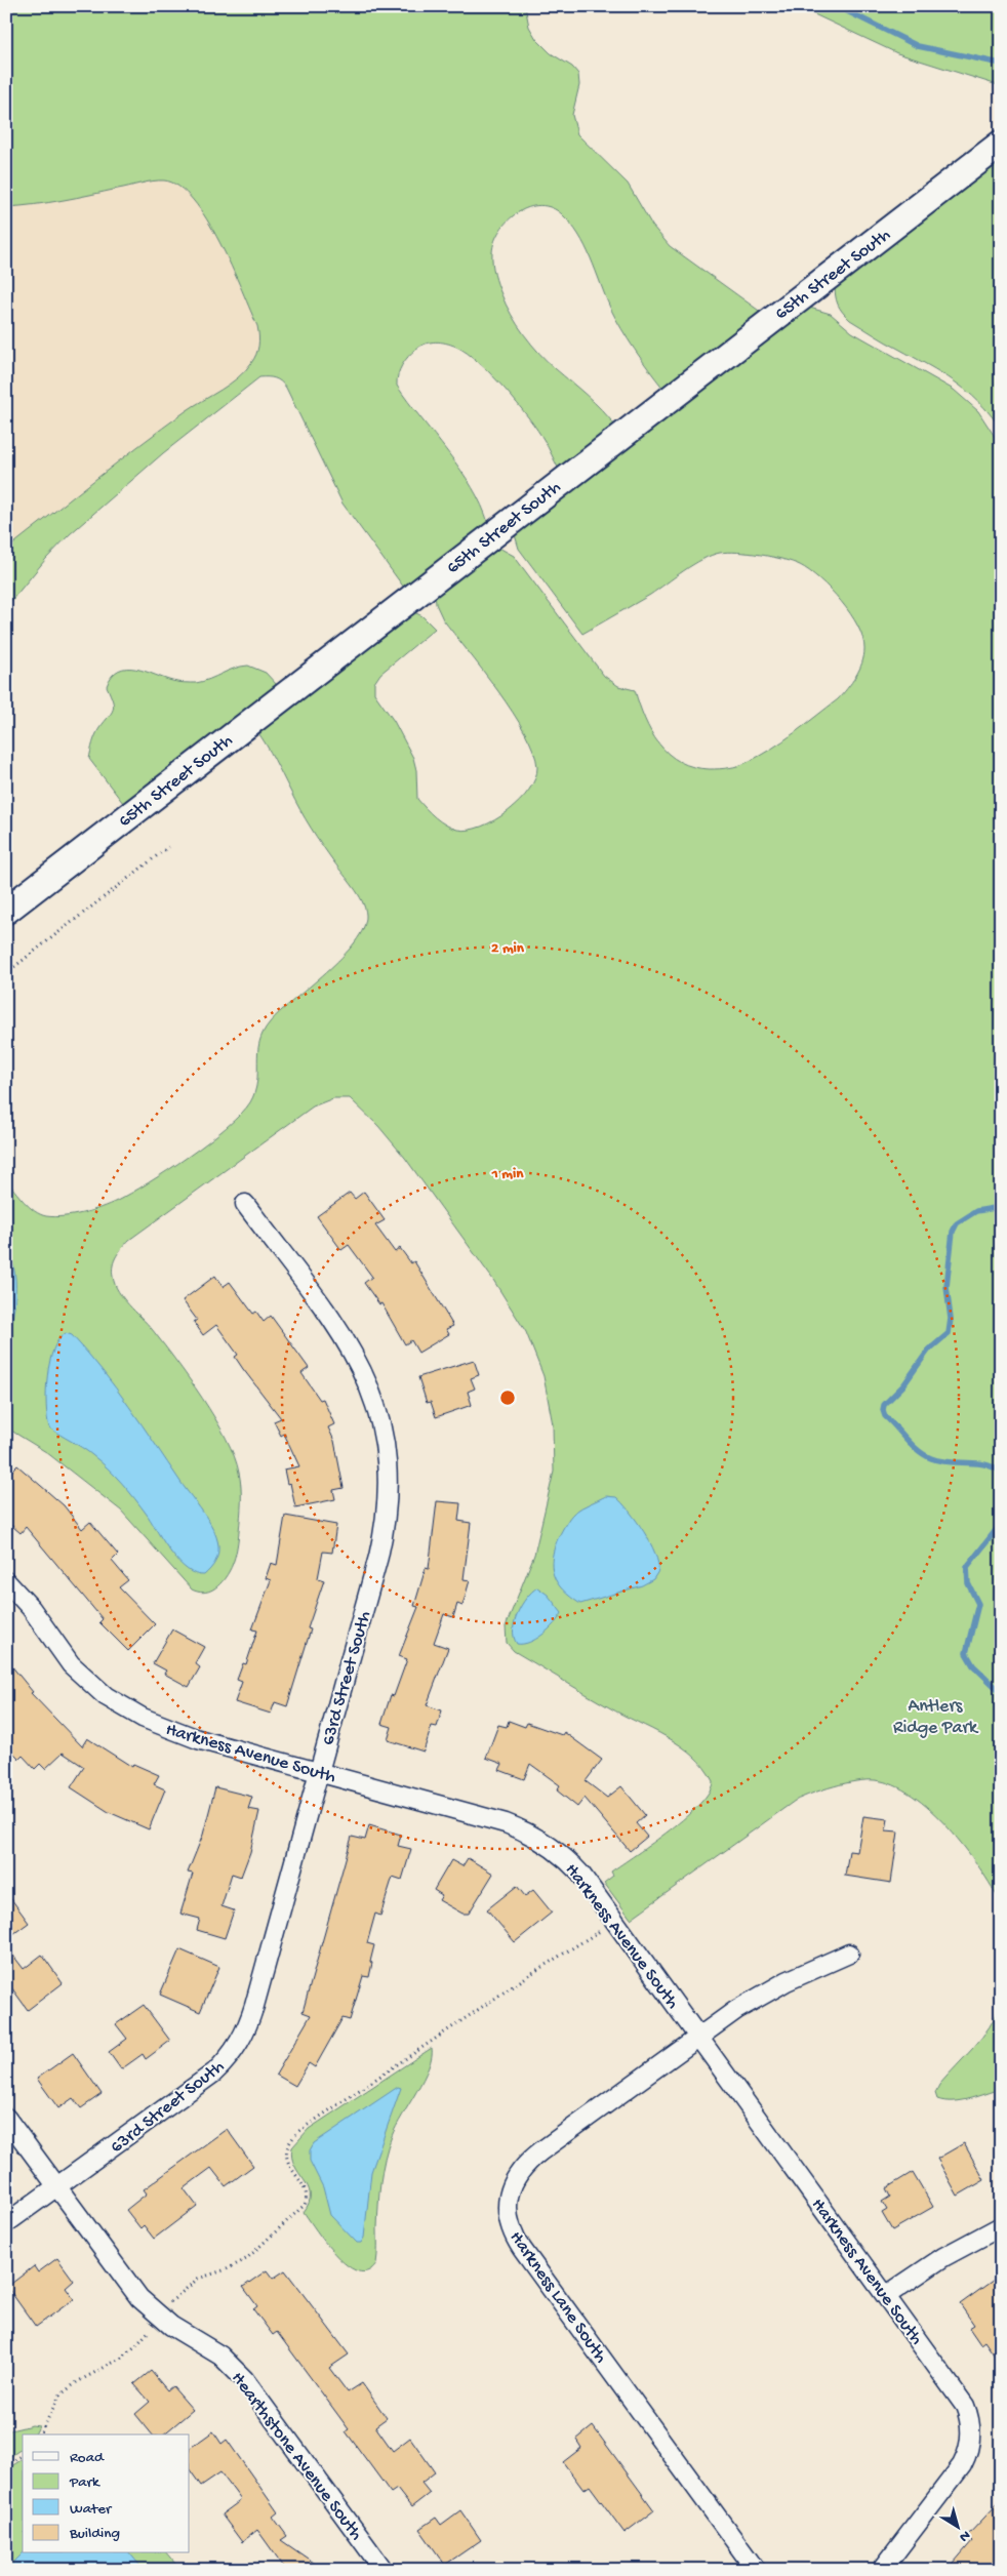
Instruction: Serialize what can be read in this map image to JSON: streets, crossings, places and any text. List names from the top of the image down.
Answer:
{
  "streets": {
    "street": [
      "65th Street South",
      "63rd Street South",
      "Harkness Avenue South",
      "Harkness Lane South",
      "Hearthstone Avenue South"
    ]
  },
  "crossings": [
    ["63rd Street South", "Harkness Avenue South"],
    ["63rd Street South", "Hearthstone Avenue South"],
    ["Harkness Avenue South", "Harkness Lane South"]
  ],
  "parks": ["Antlers Ridge Park"],
  "legend": [
    "Road",
    "Park",
    "Water",
    "Building"
  ],
  "north": "bottom right",
  "rings": ["2 min", "1 min"]
}
